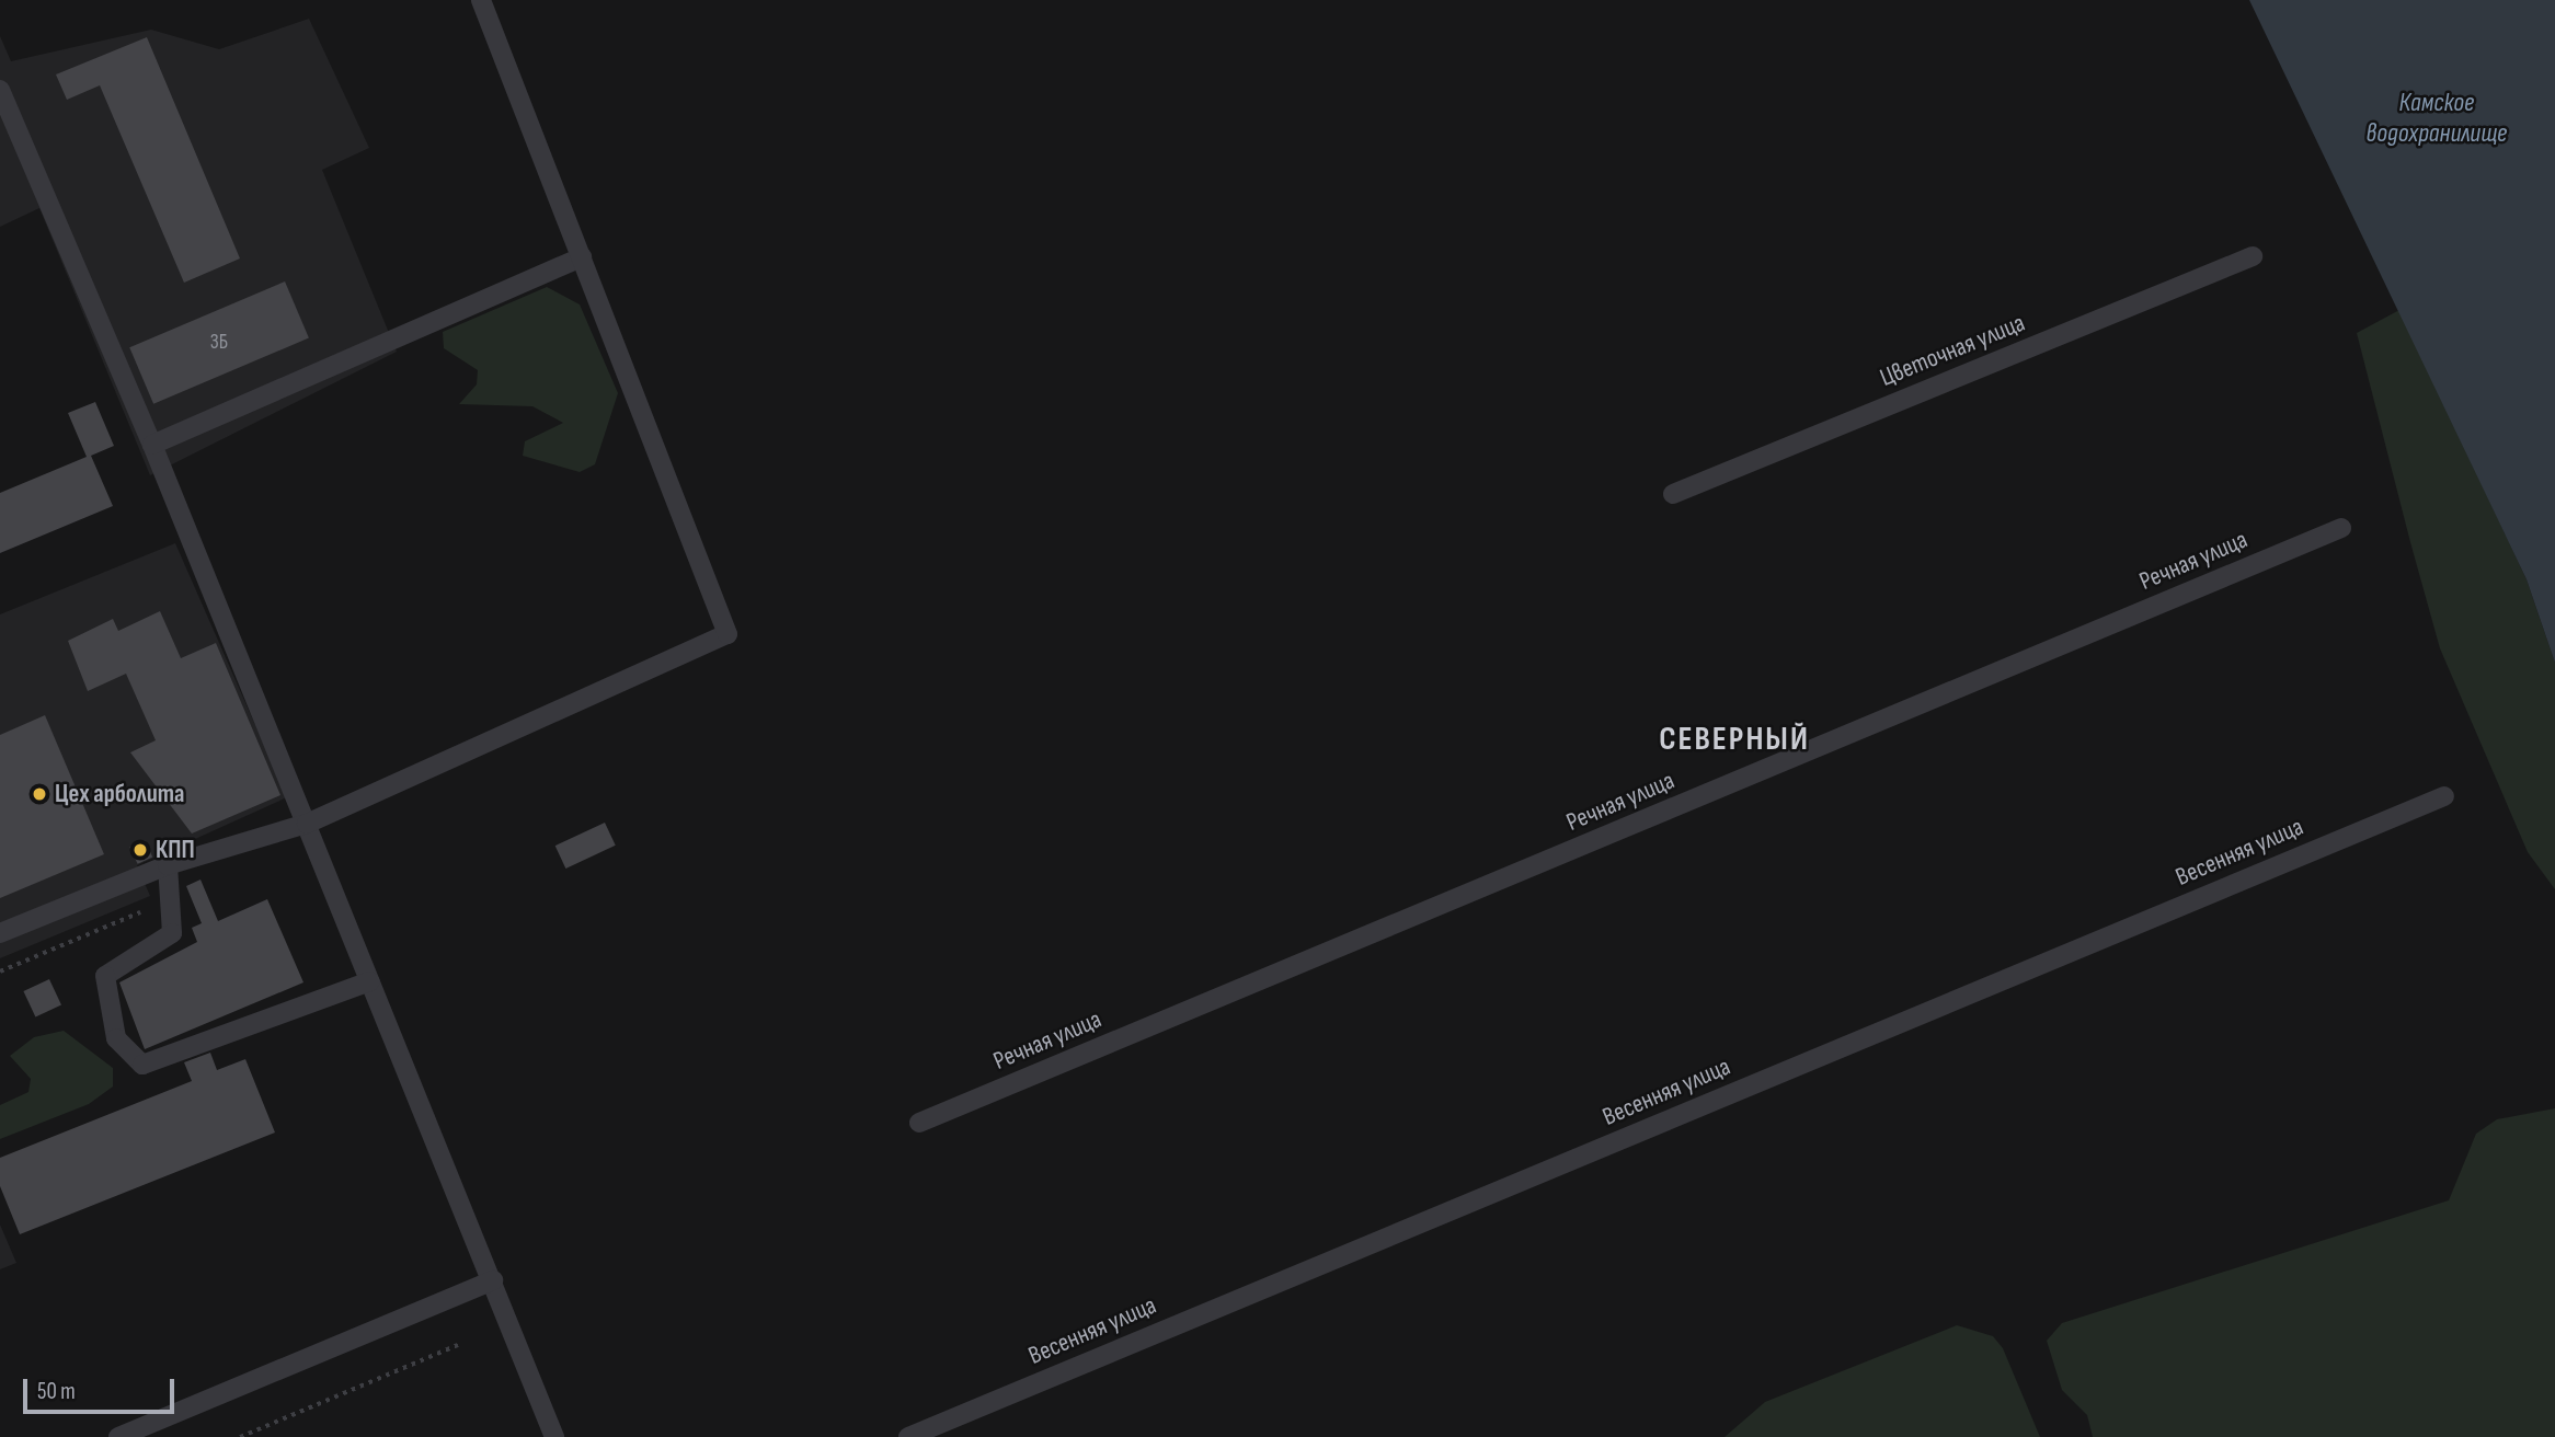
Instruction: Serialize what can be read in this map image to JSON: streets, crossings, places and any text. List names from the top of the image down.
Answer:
{
  "streets": {
    "street": ["Цветочная улица", "Речная улица", "Весенняя улица"]
  },
  "districts": ["СЕВЕРНЫЙ"],
  "water": ["Камское водохранилище"],
  "places": ["Цех арболита", "КПП"],
  "house_numbers": ["3Б"],
  "scale_bar": "50 m"
}
